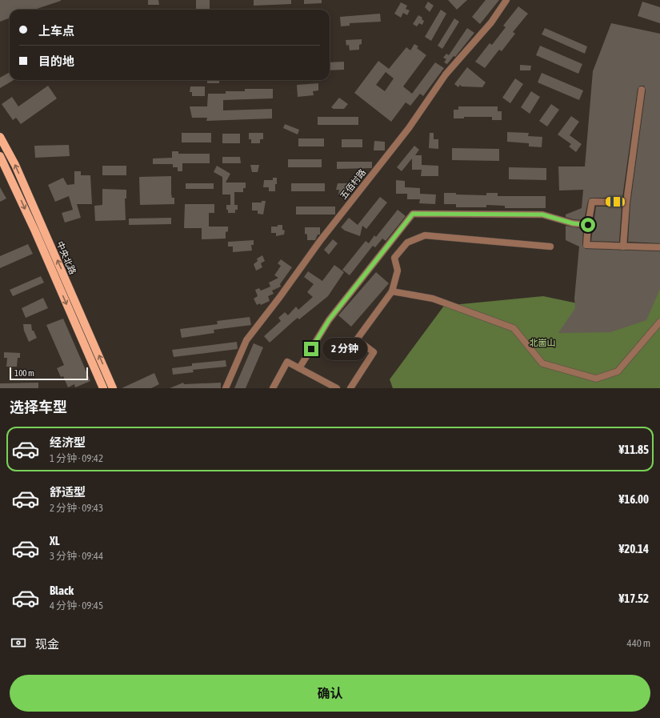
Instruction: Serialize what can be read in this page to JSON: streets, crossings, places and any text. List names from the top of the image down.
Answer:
{
  "streets": {
    "main road": ["中央北路"],
    "street": ["五佰村路"]
  },
  "parks": ["北崮山"],
  "scale_bar": "100 m",
  "page": {
    "banner": ["上车点", "目的地"],
    "bubble": "2 分钟",
    "scale": "100 m",
    "heading": "选择车型",
    "list": [
      {
        "name": "经济型",
        "note": "1 分钟 · 09:42",
        "value": "¥11.85"
      },
      {
        "name": "舒适型",
        "note": "2 分钟 · 09:43",
        "value": "¥16.00"
      },
      {
        "name": "XL",
        "note": "3 分钟 · 09:44",
        "value": "¥20.14"
      },
      {
        "name": "Black",
        "note": "4 分钟 · 09:45",
        "value": "¥17.52"
      }
    ],
    "pay": ["现金", "440 m"],
    "buttons": "确认"
  }
}
